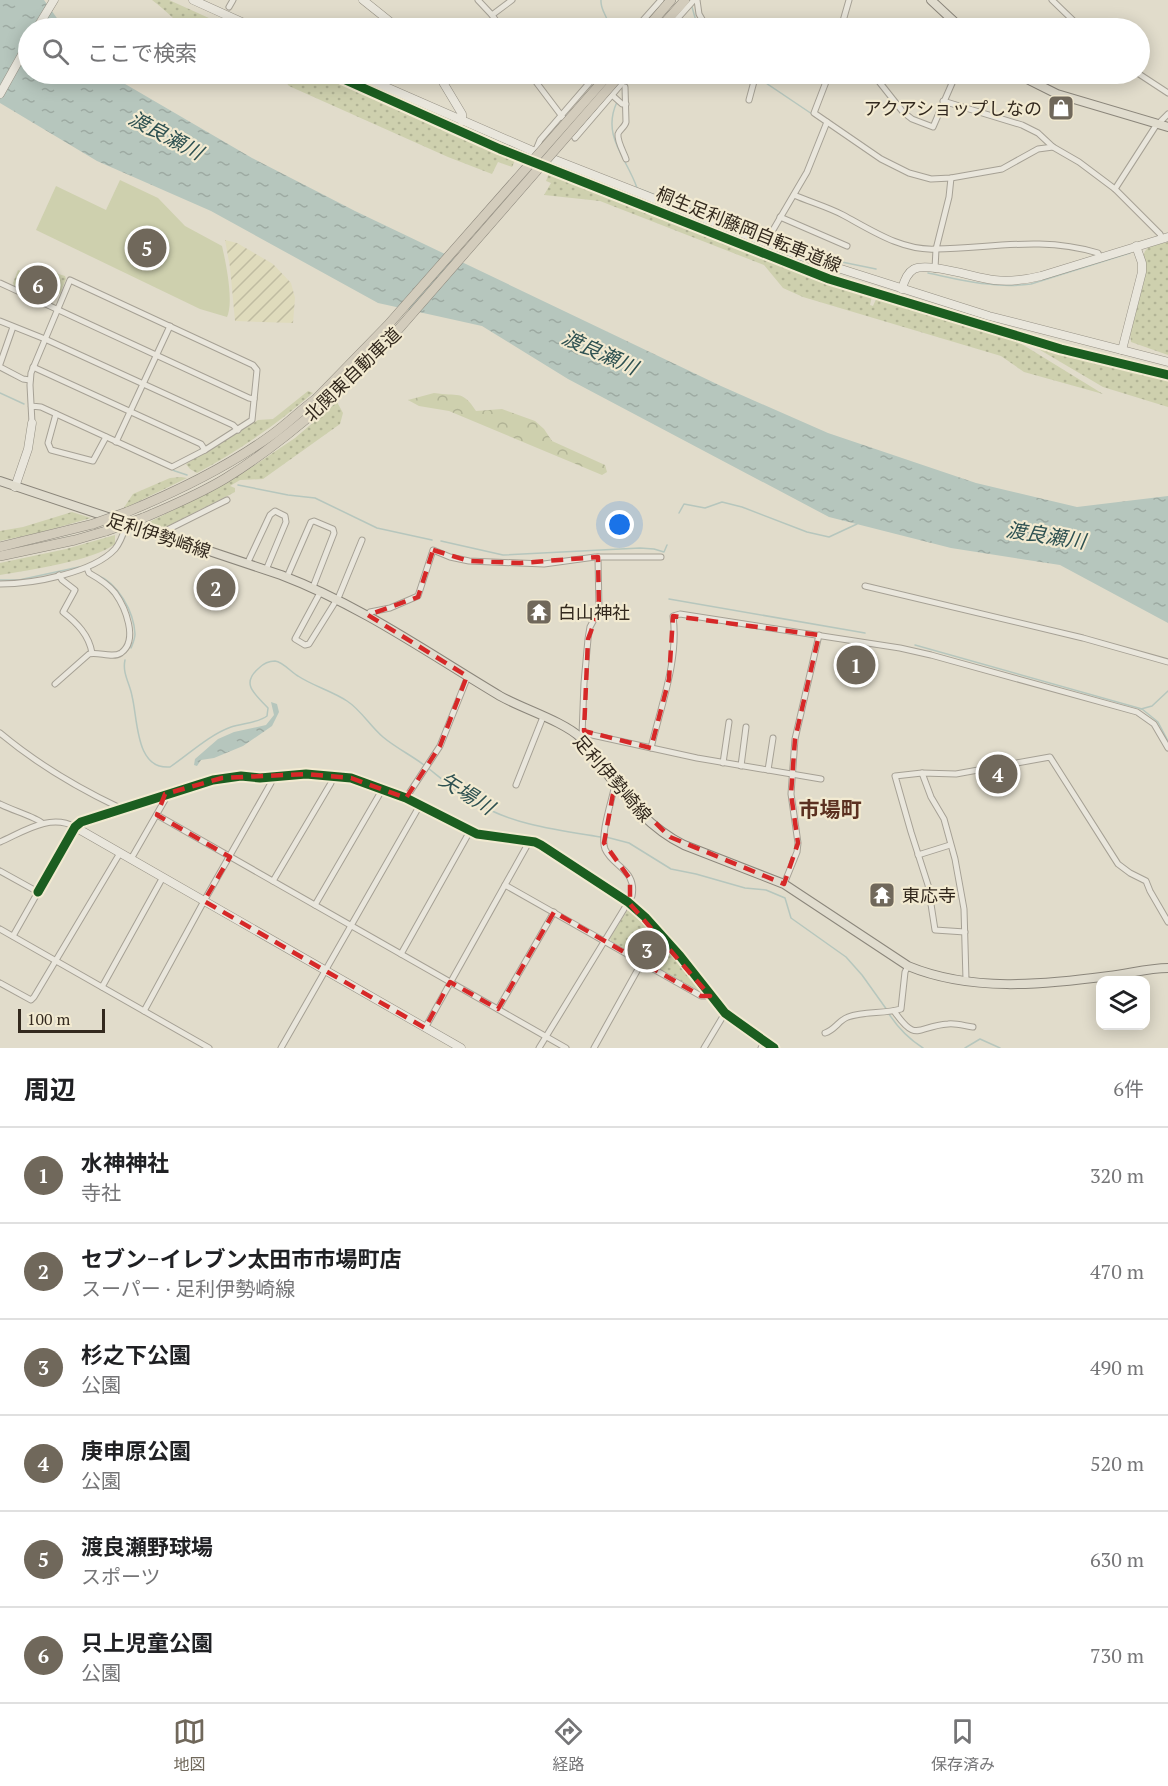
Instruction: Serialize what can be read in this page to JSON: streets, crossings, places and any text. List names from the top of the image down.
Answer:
{
  "streets": {
    "highway": ["北関東自動車道"],
    "main road": ["足利伊勢崎線"],
    "cycle path": ["桐生足利藤岡自転車道線"]
  },
  "districts": ["市場町"],
  "water": ["渡良瀬川", "矢場川"],
  "places": {
    "shop": ["アクアショップしなの"],
    "temple": ["白山神社", "東応寺"]
  },
  "scale_bar": "100 m",
  "page": {
    "search": "ここで検索",
    "pins": [
      "5",
      "6",
      "2",
      "1",
      "4",
      "3"
    ],
    "scale": "100 m",
    "heading": ["周辺", "6件"],
    "list": [
      {
        "mark": "1",
        "name": "水神神社",
        "note": "寺社",
        "value": "320 m"
      },
      {
        "mark": "2",
        "name": "セブン−イレブン太田市市場町店",
        "note": "スーパー · 足利伊勢崎線",
        "value": "470 m"
      },
      {
        "mark": "3",
        "name": "杉之下公園",
        "note": "公園",
        "value": "490 m"
      },
      {
        "mark": "4",
        "name": "庚申原公園",
        "note": "公園",
        "value": "520 m"
      },
      {
        "mark": "5",
        "name": "渡良瀬野球場",
        "note": "スポーツ",
        "value": "630 m"
      },
      {
        "mark": "6",
        "name": "只上児童公園",
        "note": "公園",
        "value": "730 m"
      }
    ],
    "nav": ["地図", "経路", "保存済み"]
  }
}
